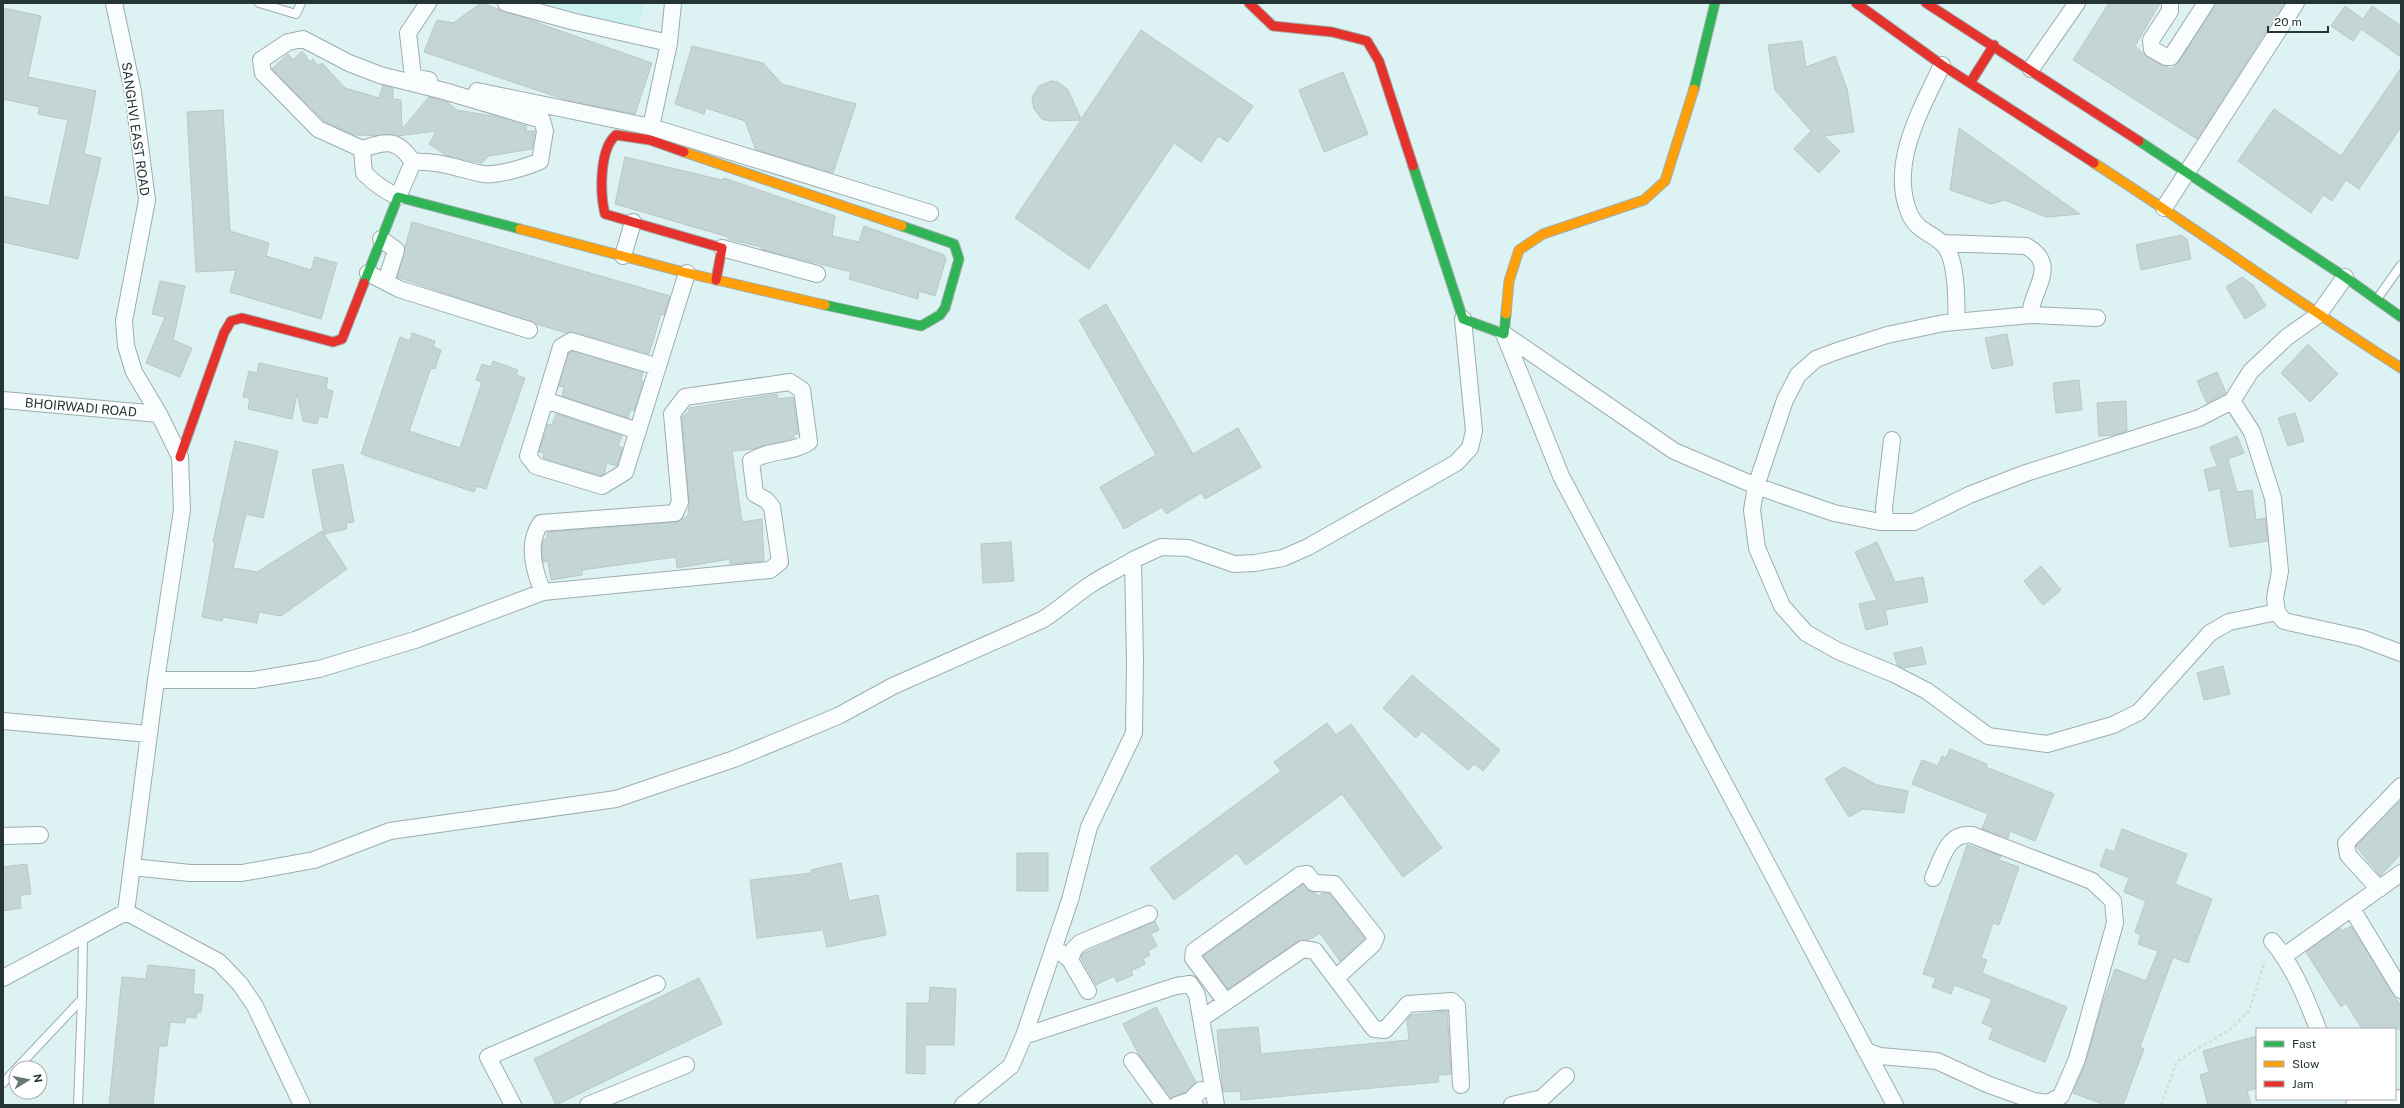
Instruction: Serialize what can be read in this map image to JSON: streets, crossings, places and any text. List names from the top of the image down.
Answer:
{
  "streets": {
    "street": ["SANGHVI EAST ROAD", "BHOIRWADI ROAD"]
  },
  "crossings": [
    ["SANGHVI EAST ROAD", "BHOIRWADI ROAD"]
  ],
  "legend": ["Fast", "Slow", "Jam"],
  "scale_bar": "20 m",
  "north": "right"
}
